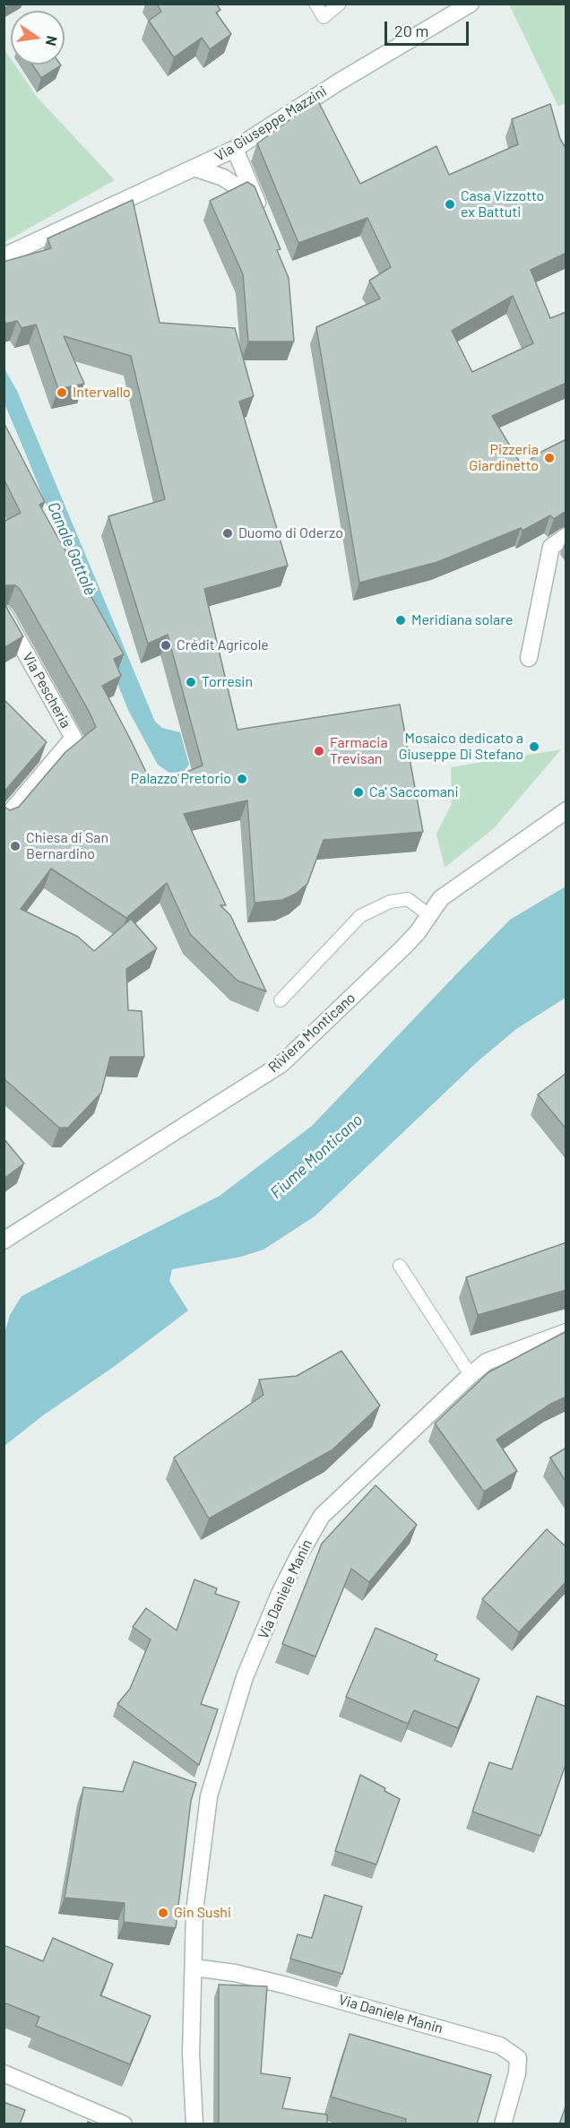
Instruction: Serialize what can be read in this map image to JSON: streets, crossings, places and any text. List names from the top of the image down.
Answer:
{
  "streets": {
    "street": [
      "Via Giuseppe Mazzini",
      "Via Pescheria",
      "Riviera Monticano",
      "Via Daniele Manin"
    ]
  },
  "water": ["Canale Gattolè", "Fiume Monticano"],
  "places": [
    "Casa Vizzotto ex Battuti",
    "Intervallo",
    "Pizzeria Giardinetto",
    "Duomo di Oderzo",
    "Meridiana solare",
    "Crédit Agricole",
    "Torresin",
    "Mosaico dedicato a Giuseppe Di Stefano",
    "Farmacia Trevisan",
    "Palazzo Pretorio",
    "Ca' Saccomani",
    "Chiesa di San Bernardino",
    "Gin Sushi"
  ],
  "scale_bar": "20 m",
  "north": "right"
}
